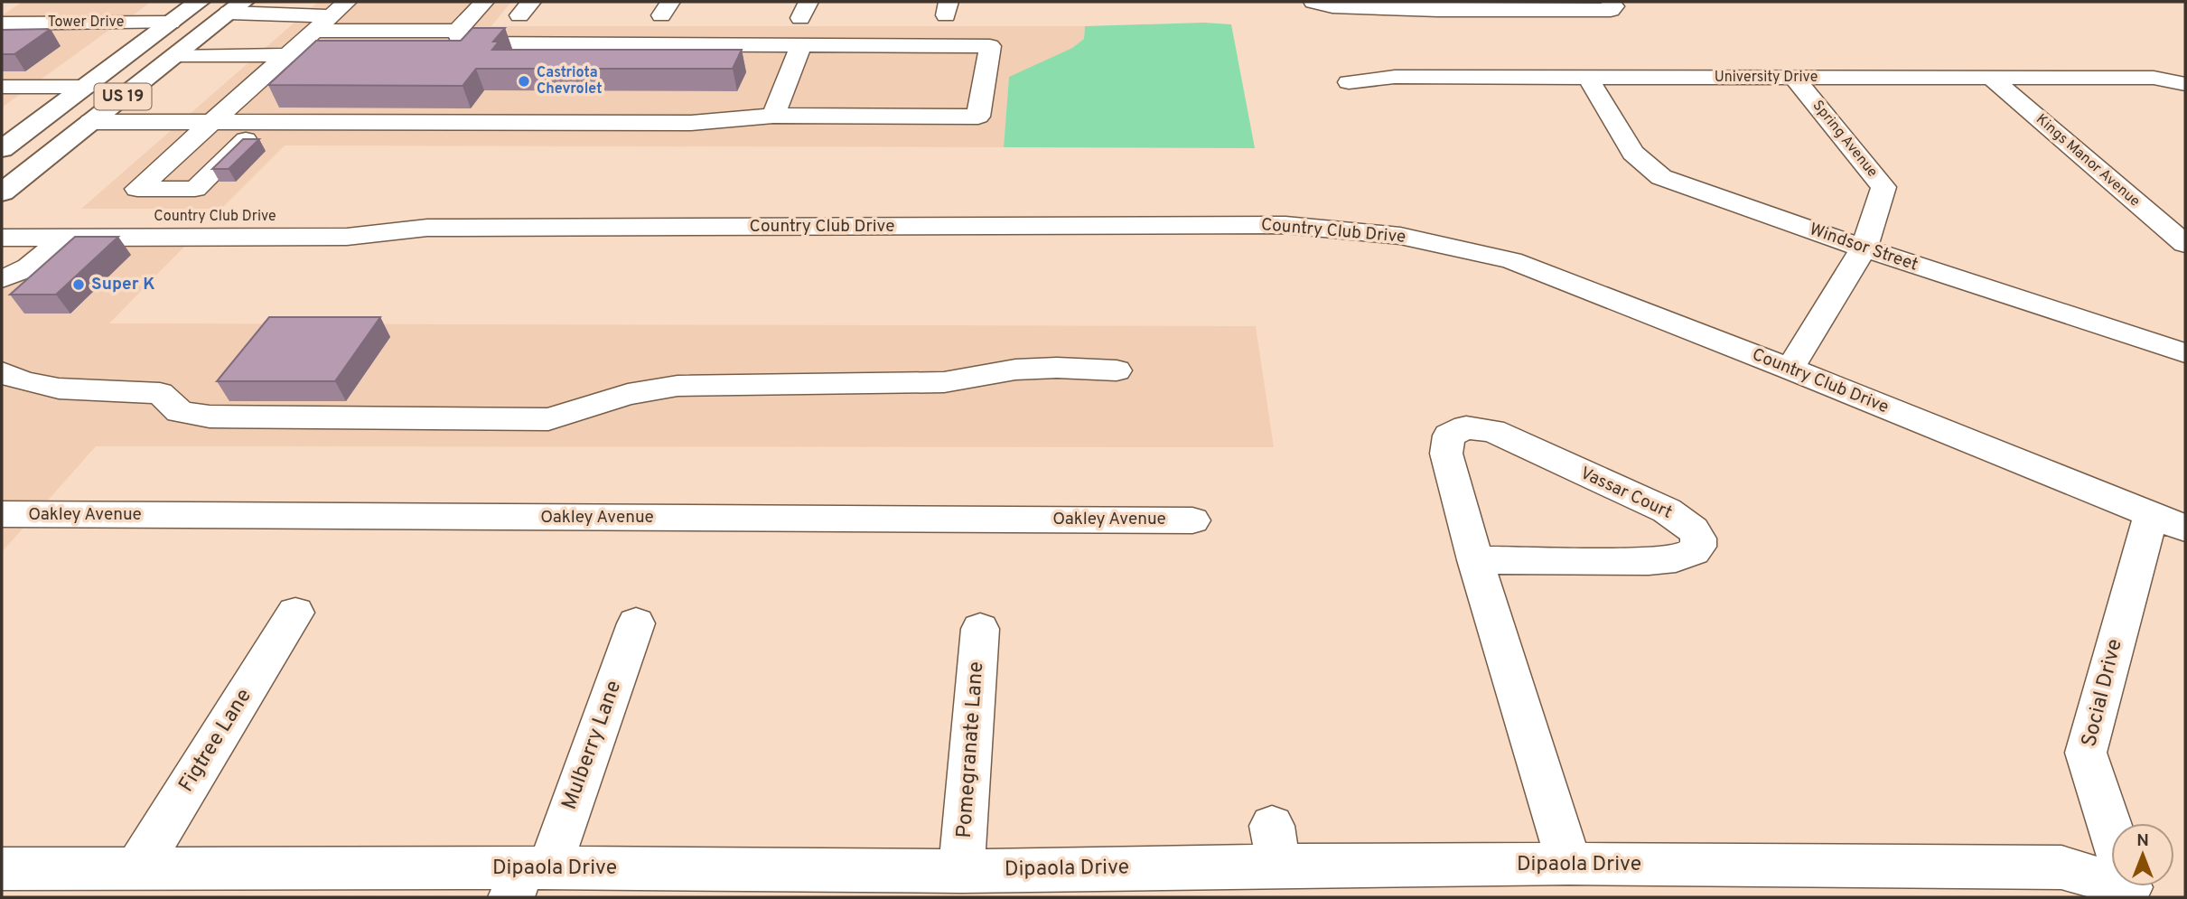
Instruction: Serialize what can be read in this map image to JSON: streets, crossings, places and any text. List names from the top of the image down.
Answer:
{
  "streets": {
    "highway": ["US 19"],
    "street": [
      "Tower Drive",
      "University Drive",
      "Spring Avenue",
      "Kings Manor Avenue",
      "Country Club Drive",
      "Windsor Street",
      "Vassar Court",
      "Oakley Avenue",
      "Social Drive",
      "Figtree Lane",
      "Mulberry Lane",
      "Pomegranate Lane",
      "Dipaola Drive"
    ]
  },
  "crossings": [
    ["Tower Drive", "US 19"],
    ["University Drive", "Spring Avenue"],
    ["University Drive", "Kings Manor Avenue"],
    ["University Drive", "Windsor Street"],
    ["Spring Avenue", "Country Club Drive"],
    ["Spring Avenue", "Windsor Street"],
    ["Country Club Drive", "Social Drive"],
    ["Vassar Court", "Dipaola Drive"],
    ["Figtree Lane", "Dipaola Drive"],
    ["Mulberry Lane", "Dipaola Drive"],
    ["Pomegranate Lane", "Dipaola Drive"]
  ],
  "places": ["Castriota Chevrolet", "Super K"],
  "north": "top"
}
